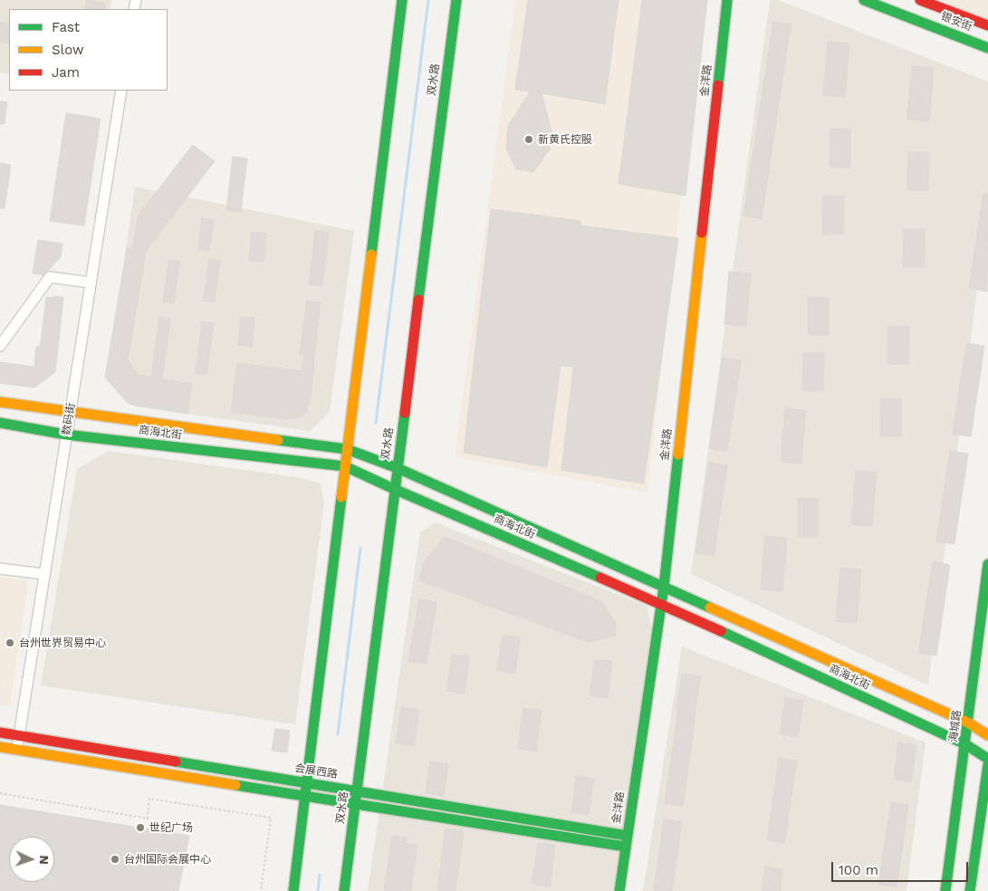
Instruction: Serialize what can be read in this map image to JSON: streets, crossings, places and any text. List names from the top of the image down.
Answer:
{
  "streets": {
    "main road": [
      "银安街",
      "双水路",
      "金洋路",
      "商海北街",
      "海城路",
      "会展西路"
    ],
    "street": ["数码街"]
  },
  "crossings": [
    ["双水路", "商海北街"],
    ["双水路", "会展西路"],
    ["金洋路", "商海北街"],
    ["金洋路", "会展西路"],
    ["数码街", "商海北街"],
    ["数码街", "会展西路"],
    ["商海北街", "海城路"]
  ],
  "places": [
    "新黄氏控股",
    "台州世界贸易中心",
    "世纪广场",
    "台州国际会展中心"
  ],
  "legend": ["Fast", "Slow", "Jam"],
  "scale_bar": "100 m",
  "north": "right"
}
